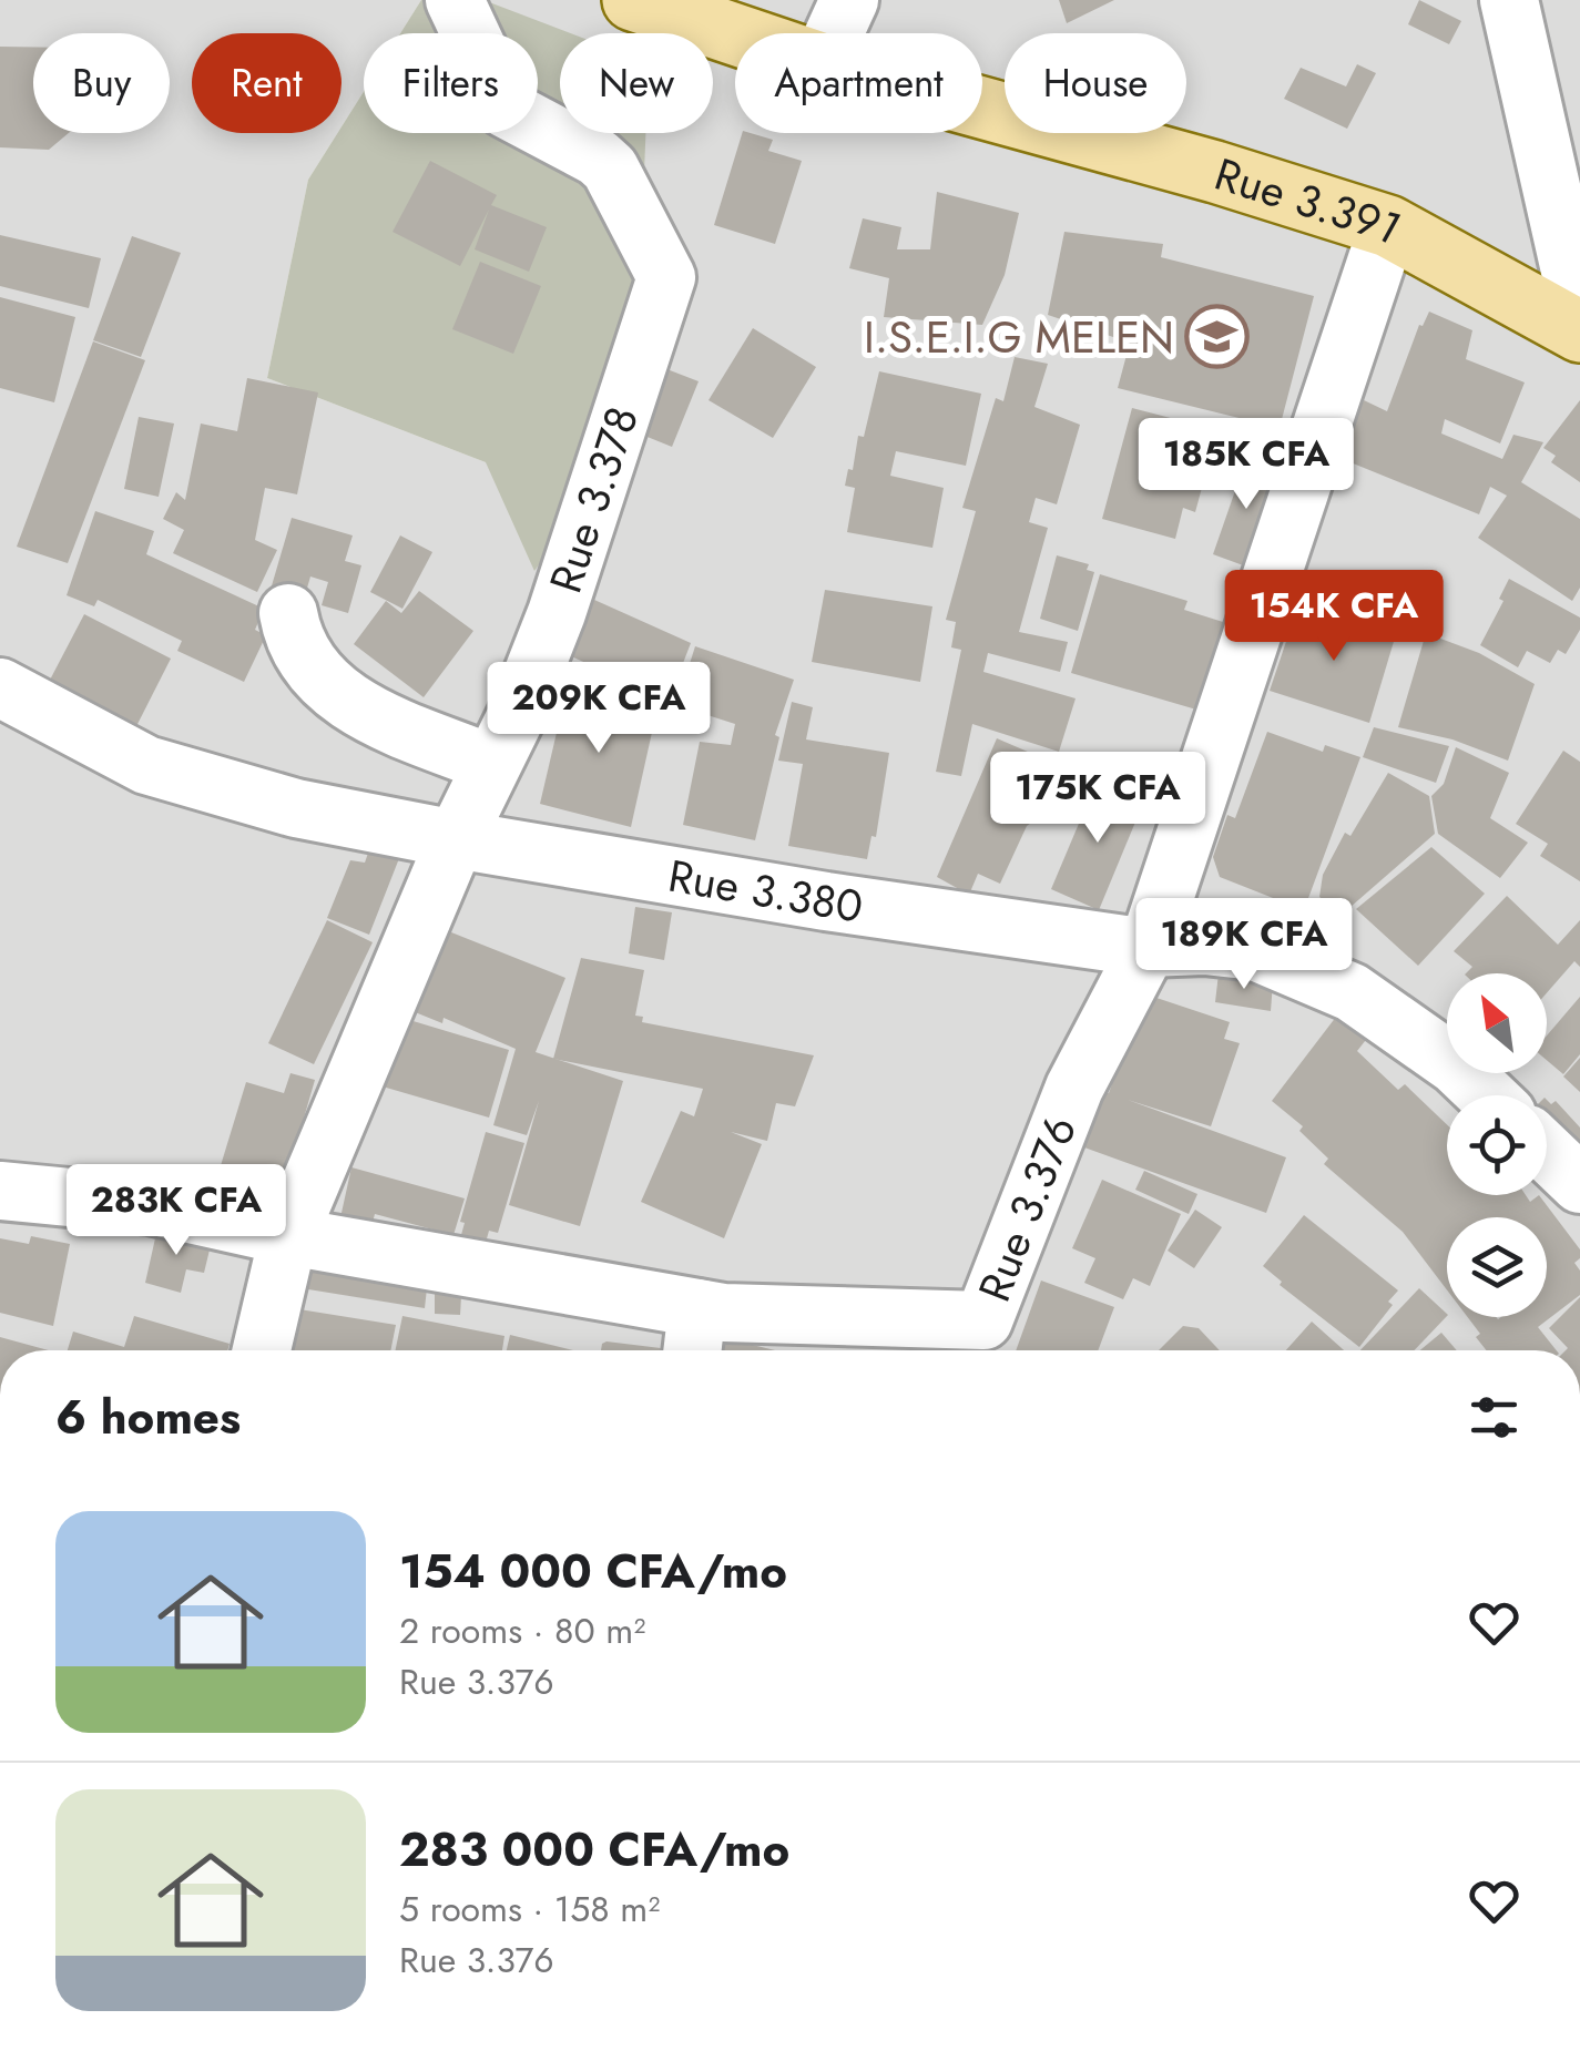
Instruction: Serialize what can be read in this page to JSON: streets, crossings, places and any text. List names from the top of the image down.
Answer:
{
  "streets": {
    "main road": ["Rue 3.391"],
    "street": ["Rue 3.378", "Rue 3.380", "Rue 3.376"]
  },
  "crossings": [
    ["Rue 3.391", "Rue 3.376"],
    ["Rue 3.378", "Rue 3.380"],
    ["Rue 3.378", "Rue 3.376"],
    ["Rue 3.380", "Rue 3.376"]
  ],
  "places": {
    "school or university": ["I.S.E.I.G MELEN"]
  },
  "north": "top left",
  "page": {
    "chip": [
      "Buy",
      "Rent",
      "Filters",
      "New",
      "Apartment",
      "House"
    ],
    "price": [
      "185K CFA",
      "154K CFA",
      "209K CFA",
      "175K CFA",
      "189K CFA",
      "283K CFA"
    ],
    "heading": "6 homes",
    "list": [
      {
        "name": "154 000 CFA/mo",
        "note": "2 rooms · 80 m² · Rue 3.376"
      },
      {
        "name": "283 000 CFA/mo",
        "note": "5 rooms · 158 m² · Rue 3.376"
      }
    ]
  }
}
